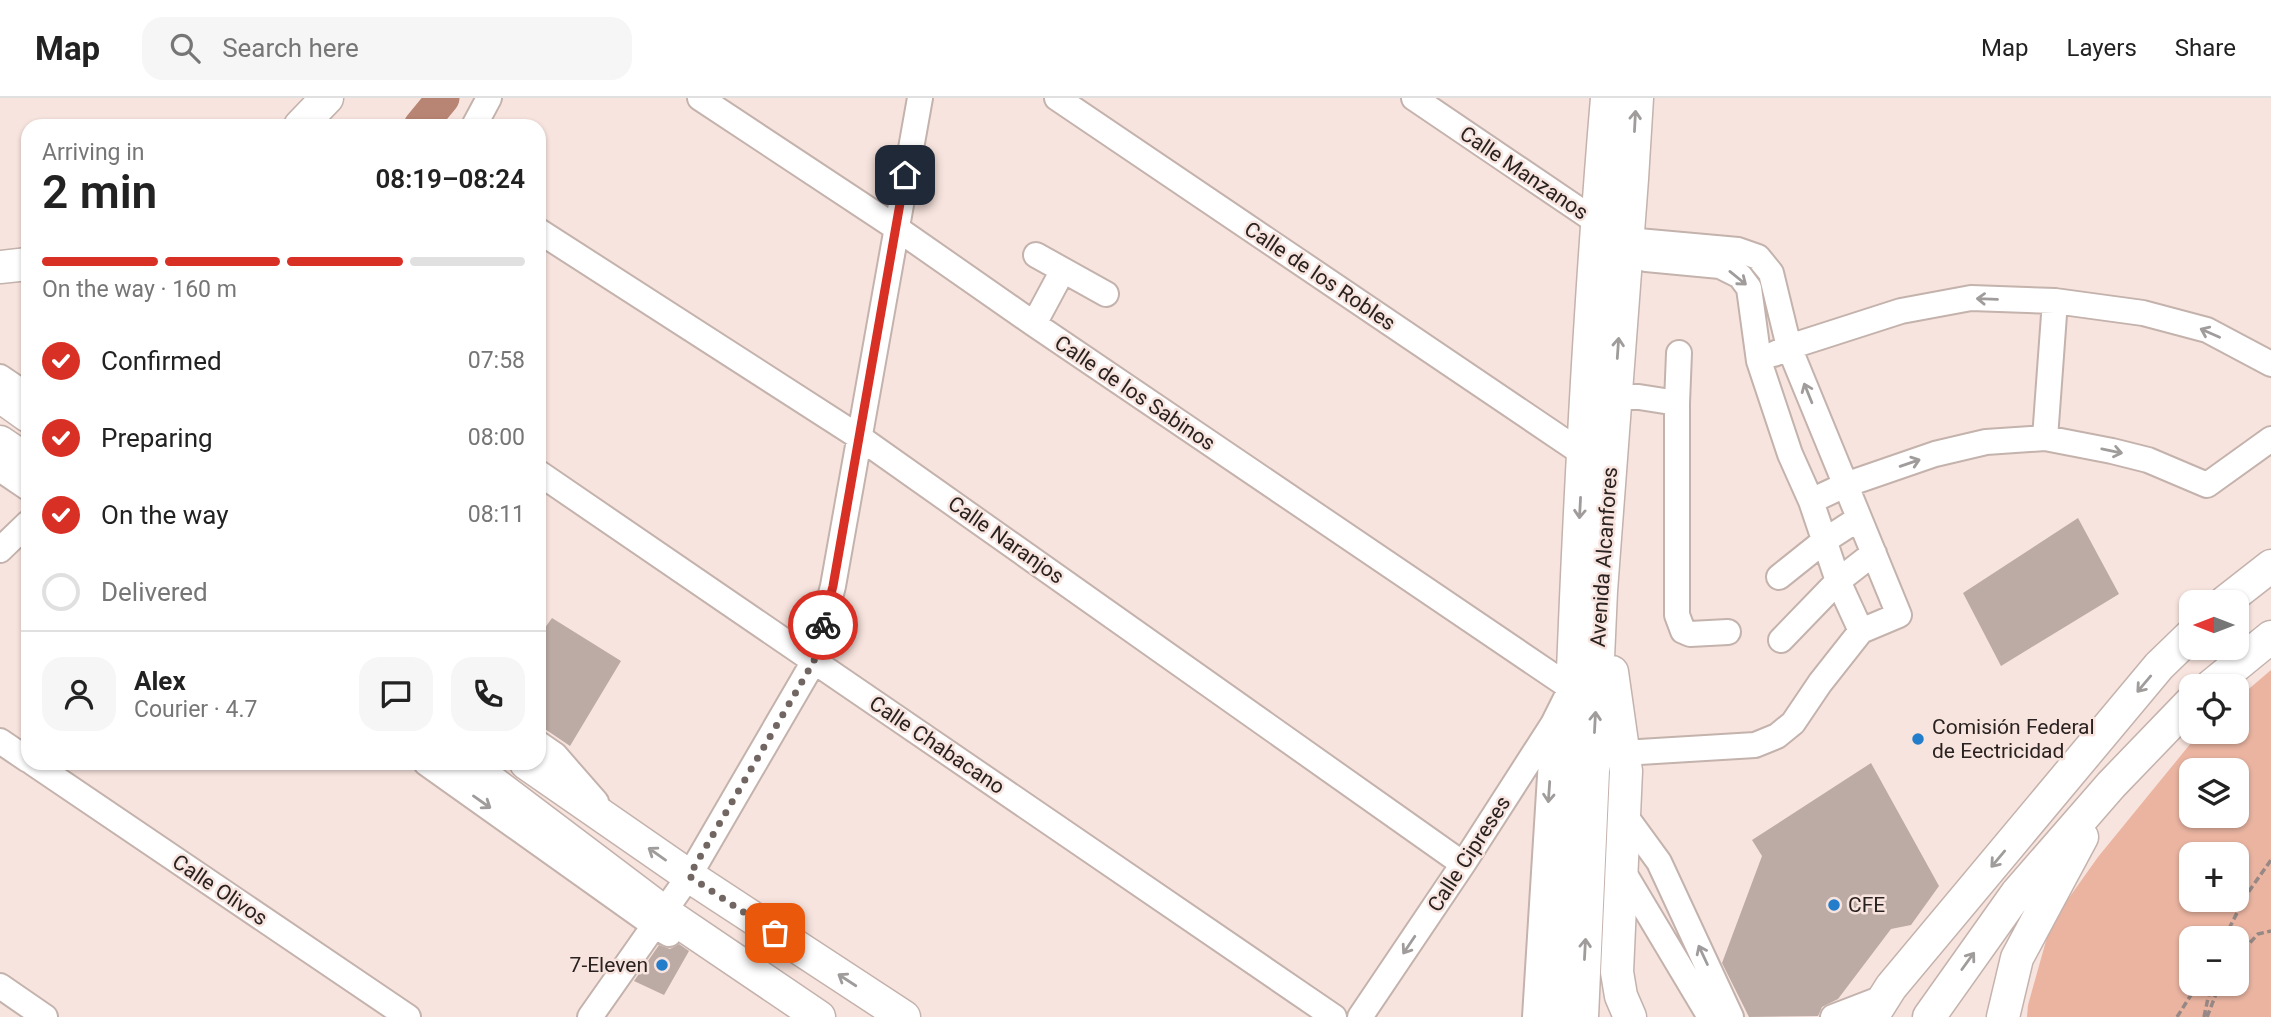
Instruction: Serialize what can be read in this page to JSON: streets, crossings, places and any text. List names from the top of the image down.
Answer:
{
  "streets": {
    "main road": ["Avenida Alcanfores"],
    "street": [
      "Calle Manzanos",
      "Calle de los Robles",
      "Calle de los Sabinos",
      "Calle Naranjos",
      "Calle Chabacano",
      "Calle Cipreses",
      "Calle Olivos"
    ]
  },
  "crossings": [
    ["Calle Manzanos", "Avenida Alcanfores"],
    ["Calle de los Robles", "Avenida Alcanfores"],
    ["Calle de los Sabinos", "Avenida Alcanfores"],
    ["Calle de los Sabinos", "Calle Cipreses"],
    ["Calle Naranjos", "Calle Cipreses"],
    ["Avenida Alcanfores", "Calle Cipreses"]
  ],
  "one_way": ["Calle Cipreses"],
  "places": ["Comisión Federal de Eectricidad", "CFE", "7-Eleven"],
  "north": "left",
  "page": {
    "header": "Map",
    "search": "Search here",
    "nav": ["Map", "Layers", "Share"],
    "heading": ["2 min", "Arriving in", "08:19–08:24"],
    "panel": ["Alex", "Courier · 4.7"],
    "bar": "On the way · 160 m",
    "list": [
      ["Confirmed", "07:58"],
      ["Preparing", "08:00"],
      ["On the way", "08:11"],
      "Delivered"
    ],
    "map_buttons": ["+", "−"]
  }
}
